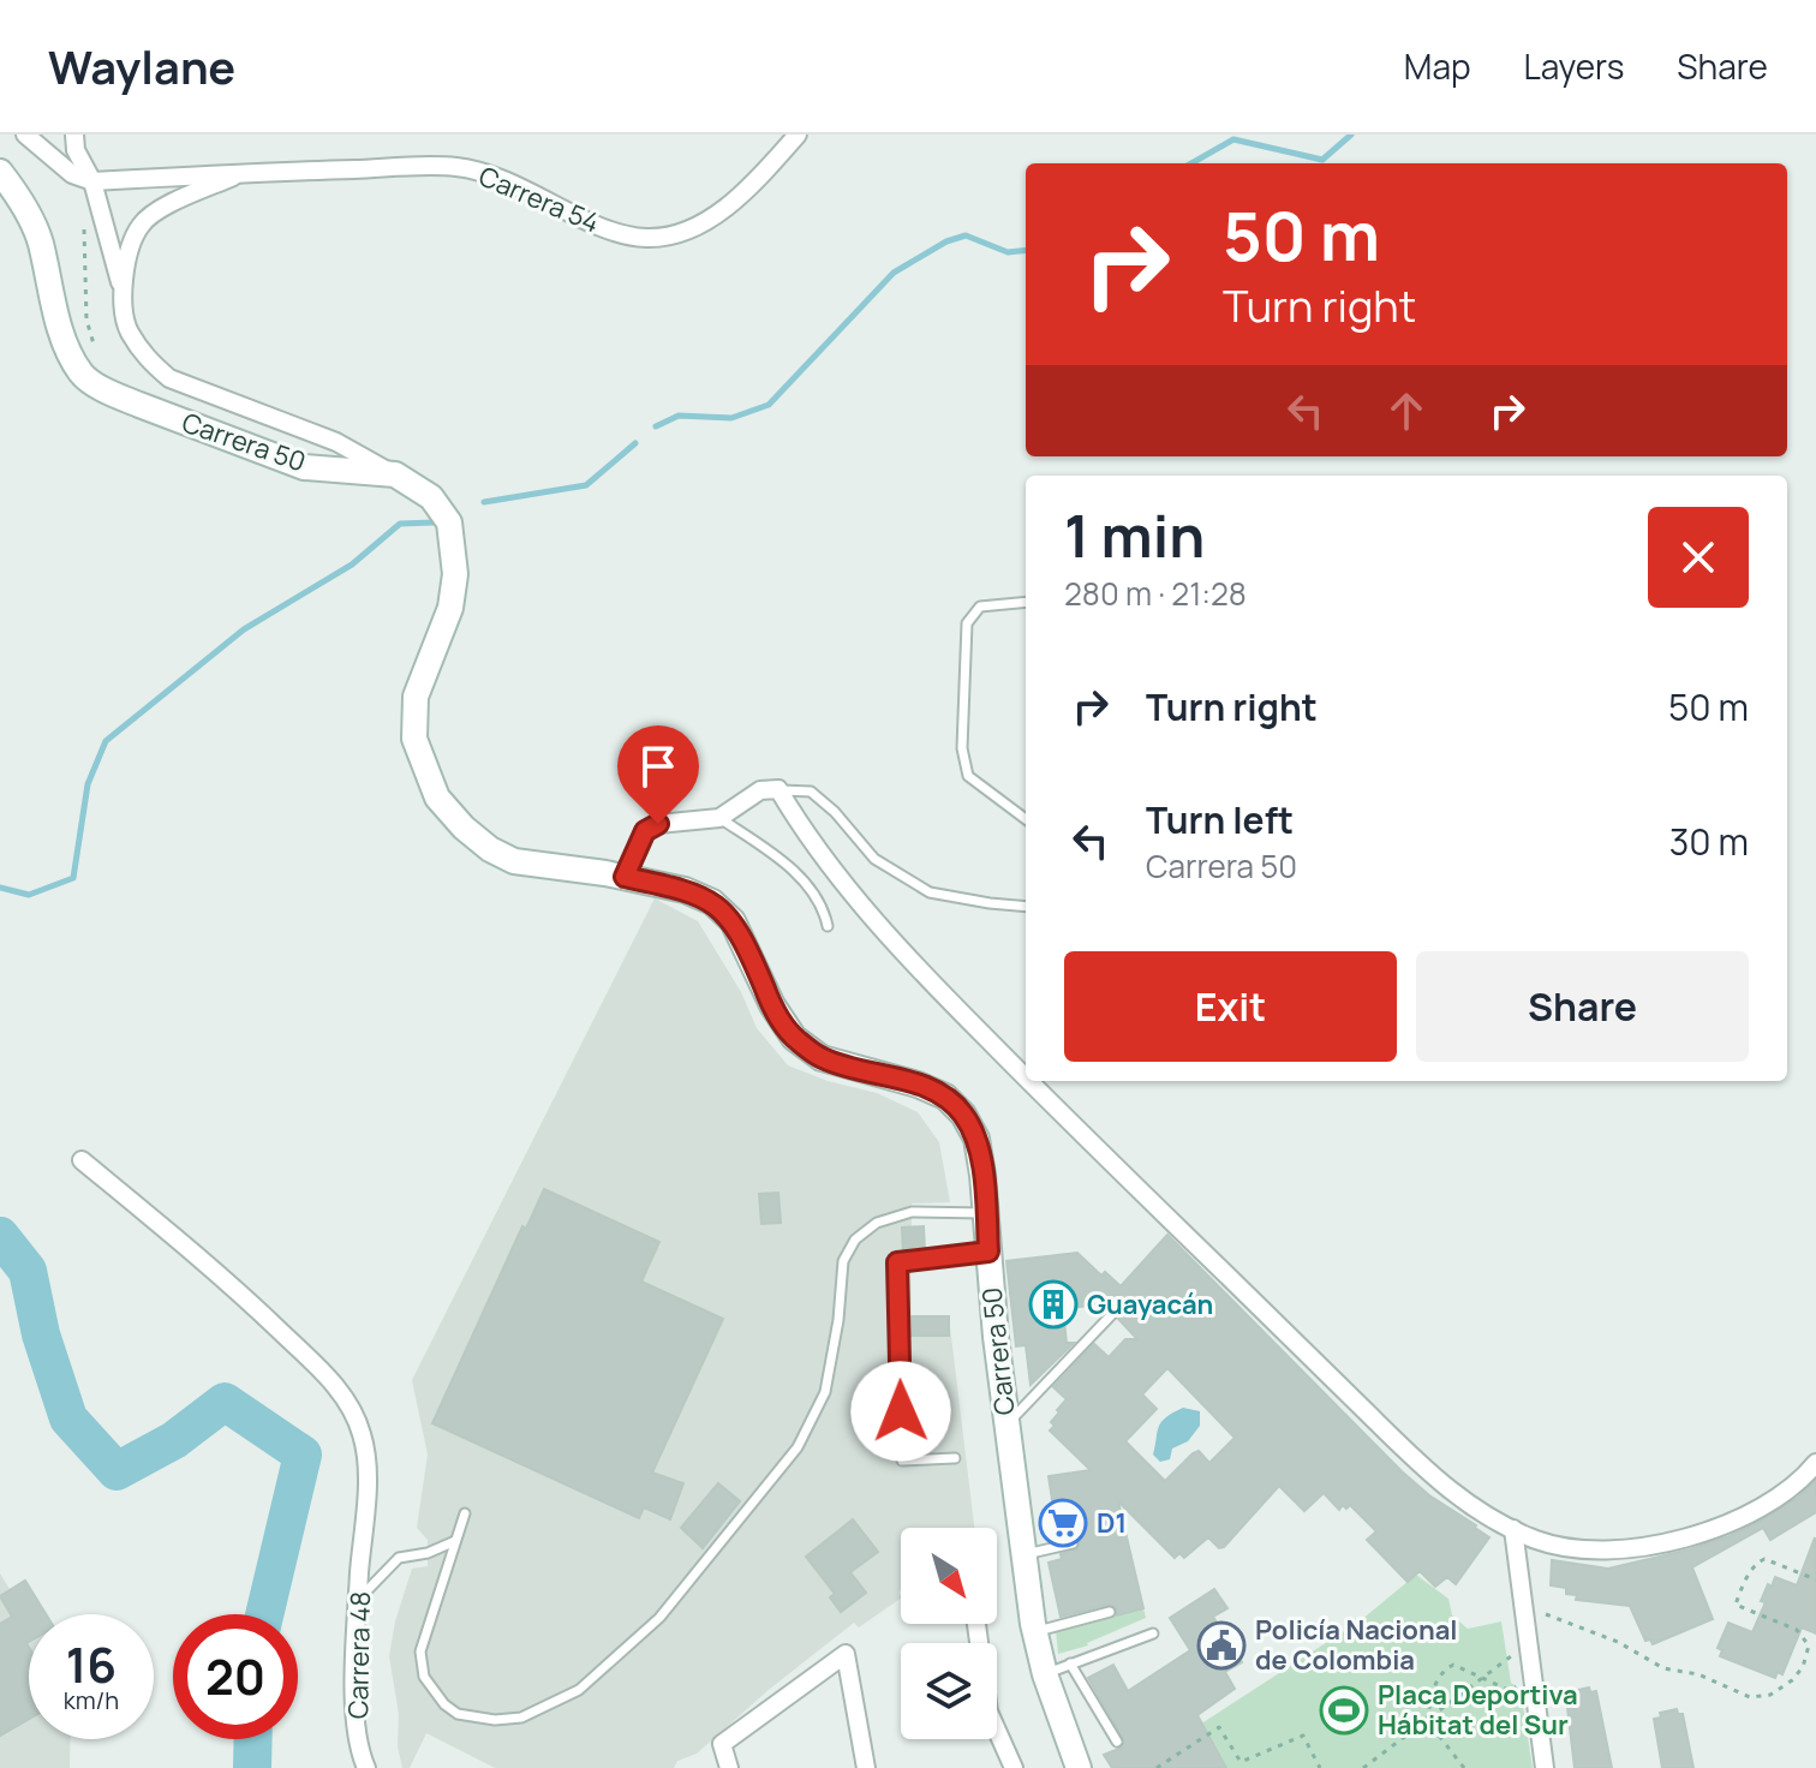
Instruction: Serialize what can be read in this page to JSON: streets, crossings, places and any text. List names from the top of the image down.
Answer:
{
  "streets": {
    "main road": ["Carrera 50"],
    "street": ["Carrera 54", "Carrera 48"]
  },
  "crossings": [
    ["Carrera 54", "Carrera 50"]
  ],
  "places": {
    "building": ["Guayacán"],
    "supermarket": ["D1"],
    "public building": ["Policía Nacional de Colombia"],
    "sports": ["Placa Deportiva Hábitat del Sur"]
  },
  "north": "bottom right",
  "page": {
    "header": "Waylane",
    "nav": ["Map", "Layers", "Share"],
    "turn": ["50 m", "Turn right"],
    "heading": ["1 min", "280 m · 21:28"],
    "list": [
      {
        "name": "Turn right",
        "value": "50 m"
      },
      {
        "name": "Turn left",
        "note": "Carrera 50",
        "value": "30 m"
      }
    ],
    "buttons": ["Exit", "Share"],
    "speed": "16 km/h",
    "limit": "20"
  }
}
